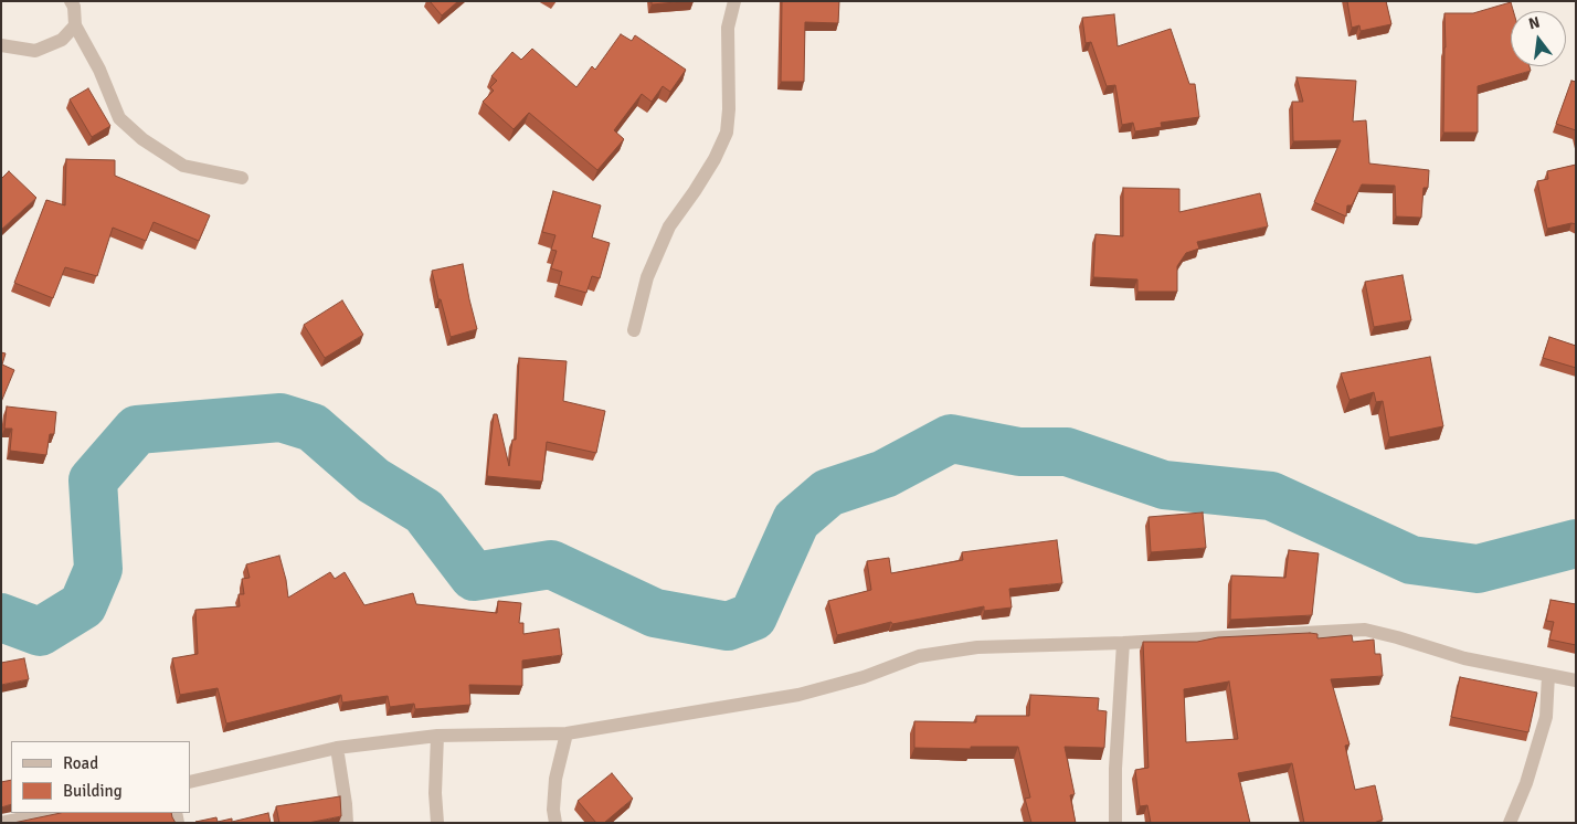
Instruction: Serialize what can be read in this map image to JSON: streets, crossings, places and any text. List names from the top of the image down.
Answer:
{
  "legend": ["Road", "Building"],
  "north": "top"
}
